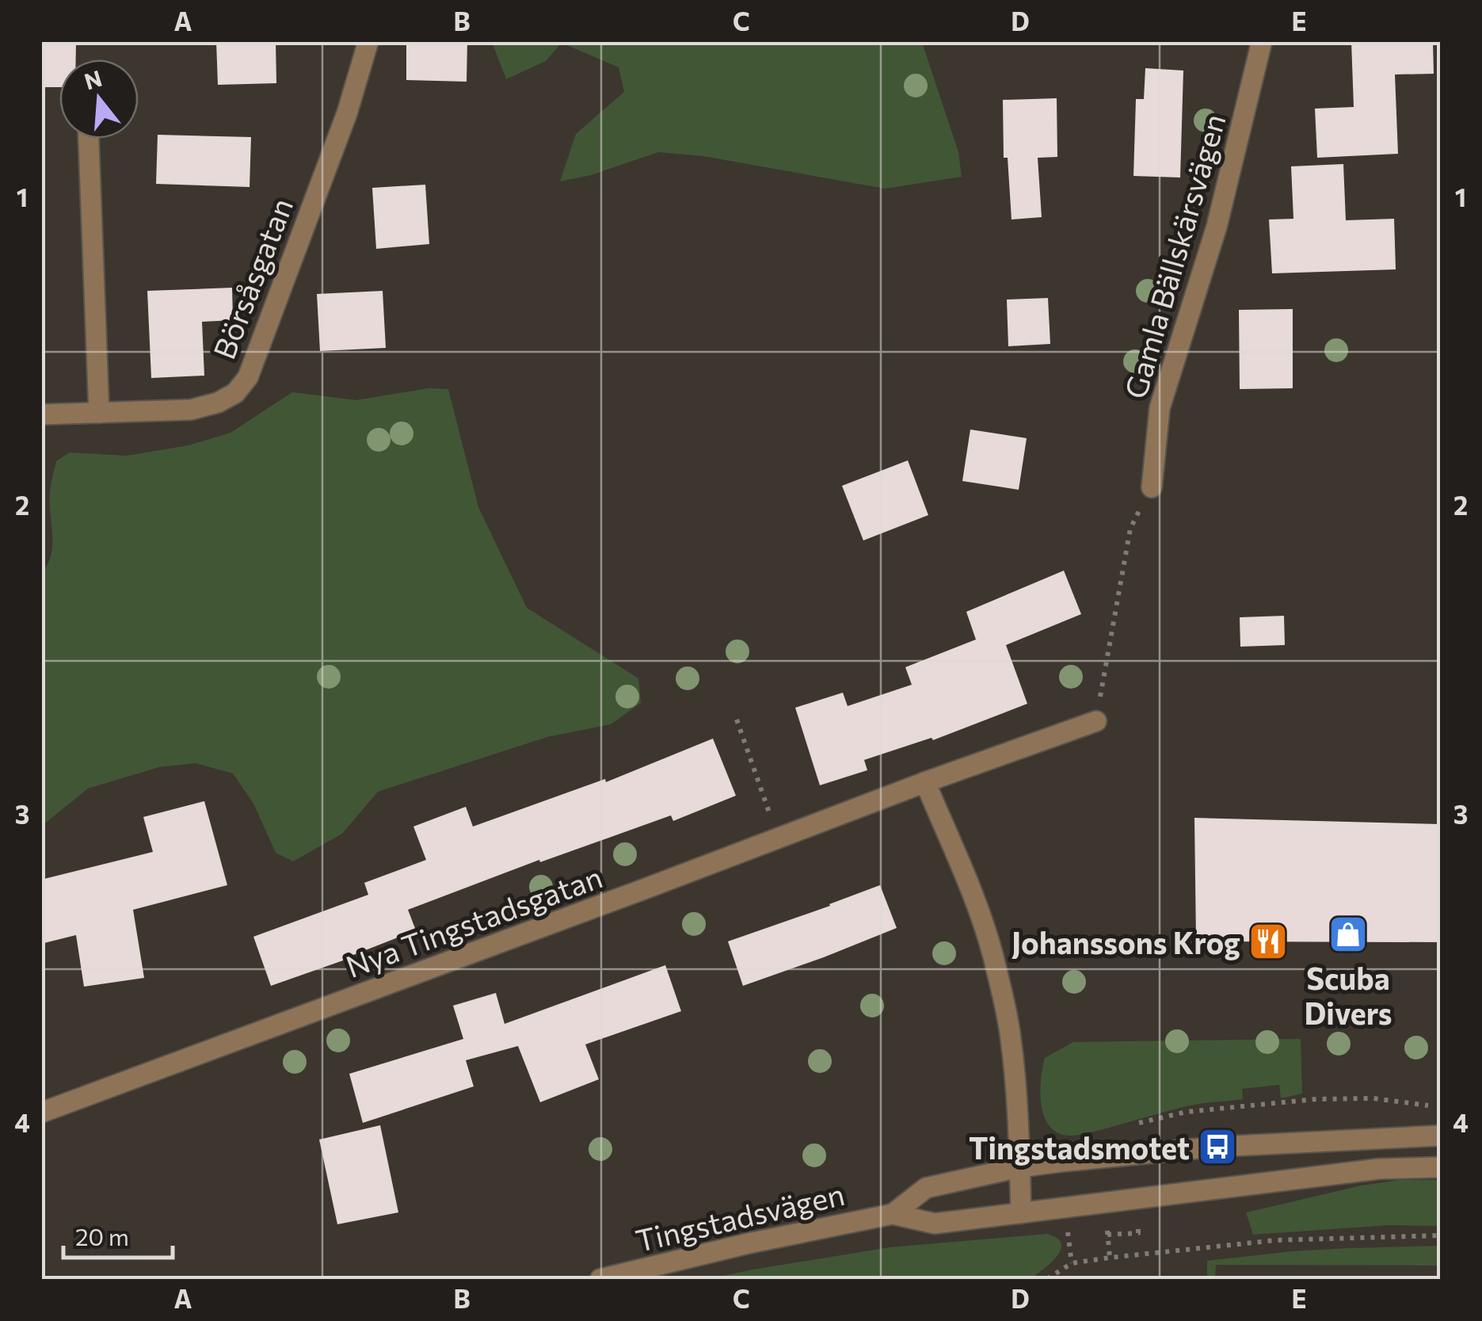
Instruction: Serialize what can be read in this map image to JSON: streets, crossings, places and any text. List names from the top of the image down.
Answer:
{
  "streets": {
    "street": [
      "Gamla Bällskärsvägen",
      "Börsåsgatan",
      "Nya Tingstadsgatan",
      "Tingstadsvägen"
    ]
  },
  "places": {
    "shop": ["Scuba Divers"],
    "restaurant": ["Johanssons Krog"],
    "bus stop": ["Tingstadsmotet"]
  },
  "scale_bar": "20 m",
  "north": "top",
  "grid": {
    "columns": [
      "A",
      "B",
      "C",
      "D",
      "E"
    ],
    "rows": [
      "1",
      "2",
      "3",
      "4"
    ]
  }
}
